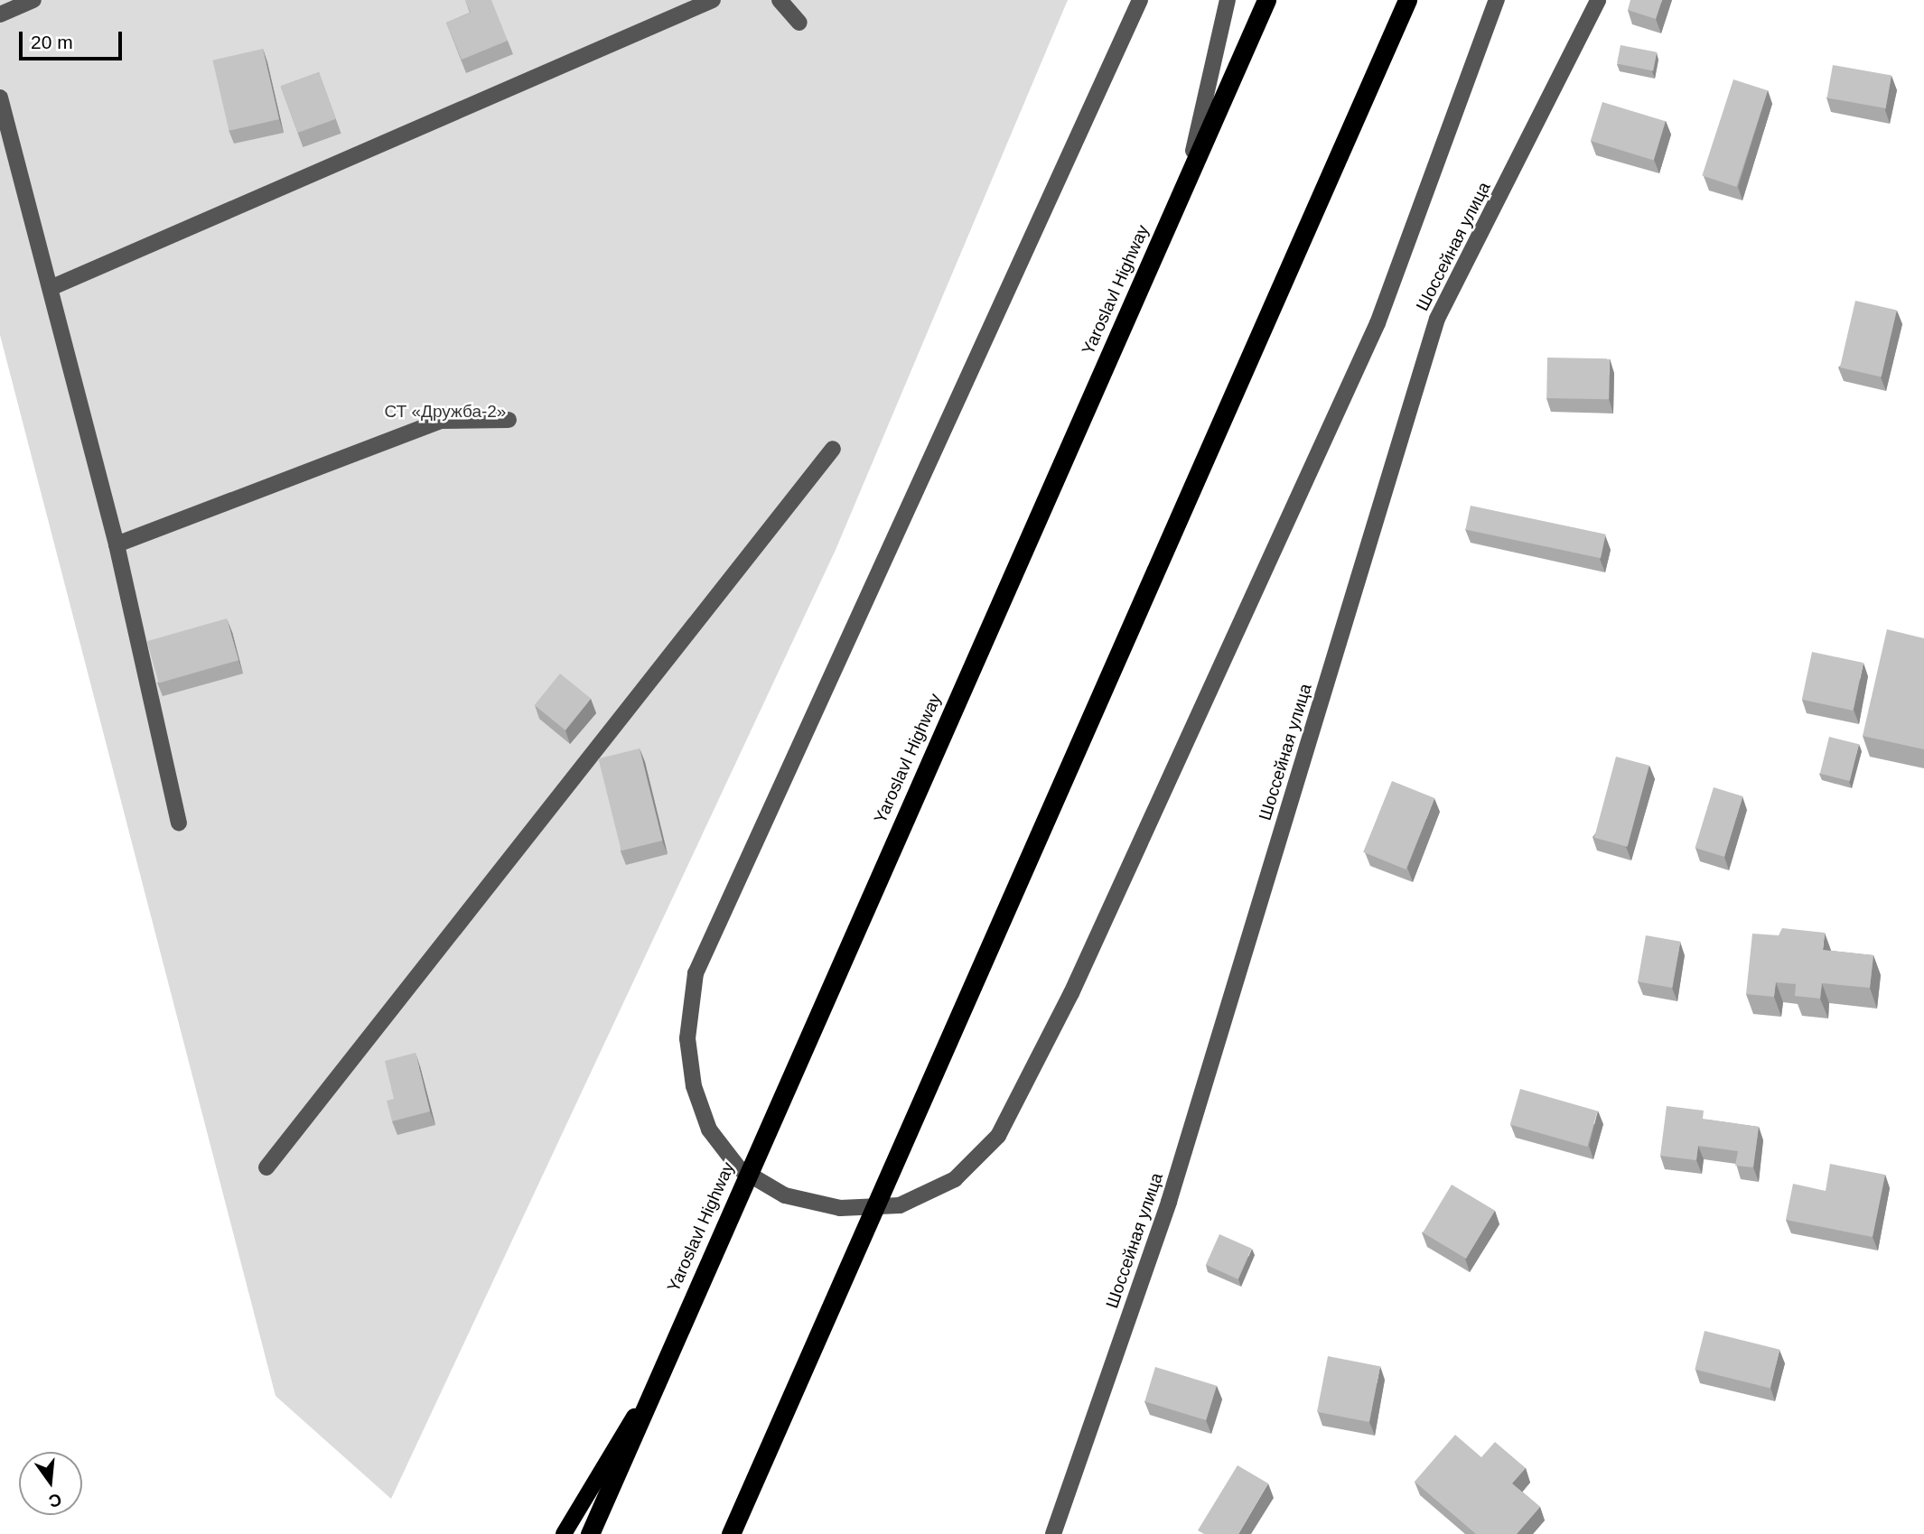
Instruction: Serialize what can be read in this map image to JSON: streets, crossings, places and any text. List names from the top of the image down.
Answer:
{
  "streets": {
    "highway": ["Yaroslavl Highway"],
    "street": ["Шоссейная улица"]
  },
  "parks": ["СТ «Дружба-2»"],
  "scale_bar": "20 m",
  "north": "bottom"
}
